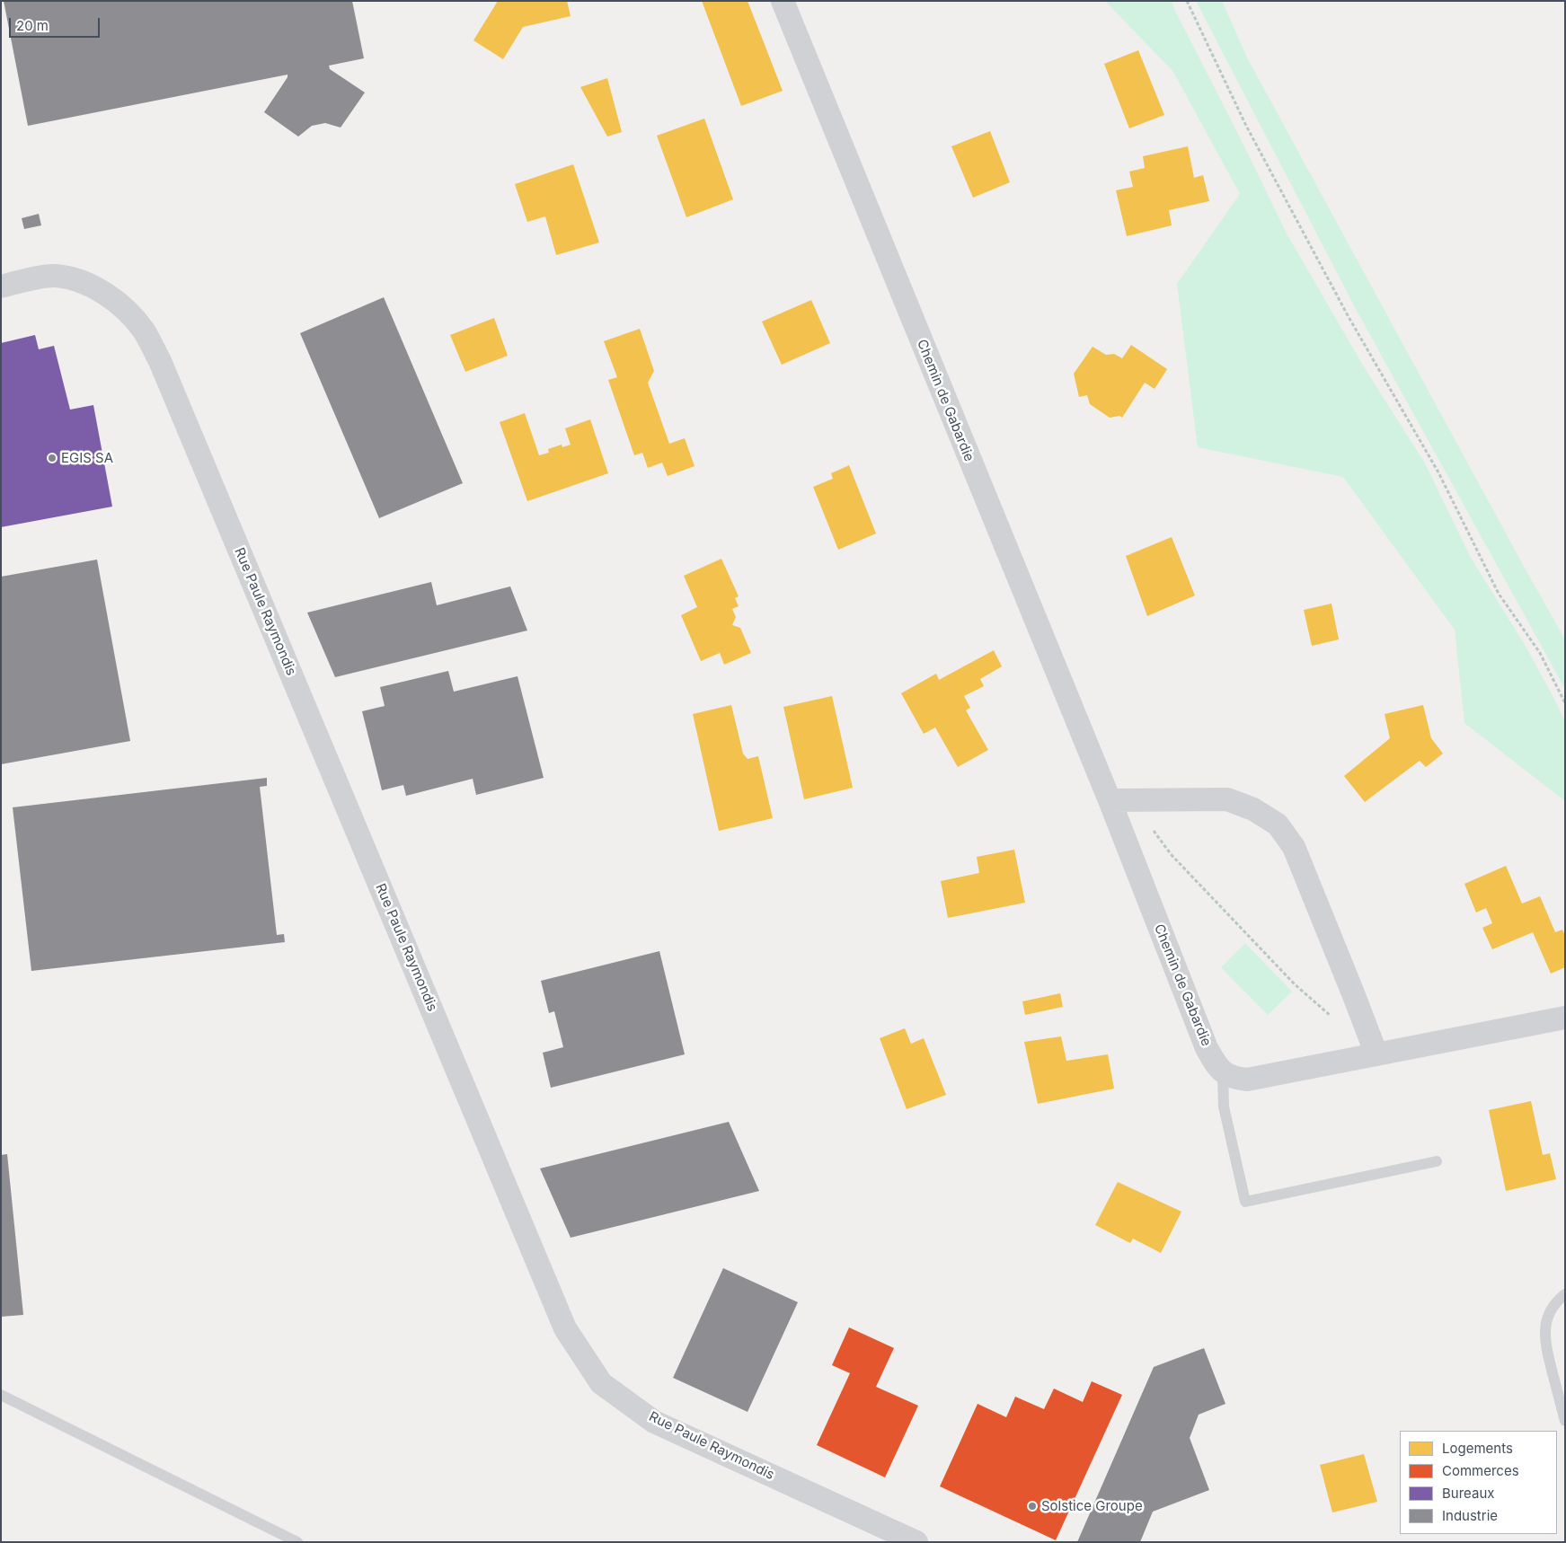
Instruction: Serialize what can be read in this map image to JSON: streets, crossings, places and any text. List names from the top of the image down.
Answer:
{
  "streets": {
    "street": ["Chemin de Gabardie", "Rue Paule Raymondis"]
  },
  "places": ["EGIS SA", "Solstice Groupe"],
  "legend": [
    "Logements",
    "Commerces",
    "Bureaux",
    "Industrie"
  ],
  "scale_bar": "20 m"
}
